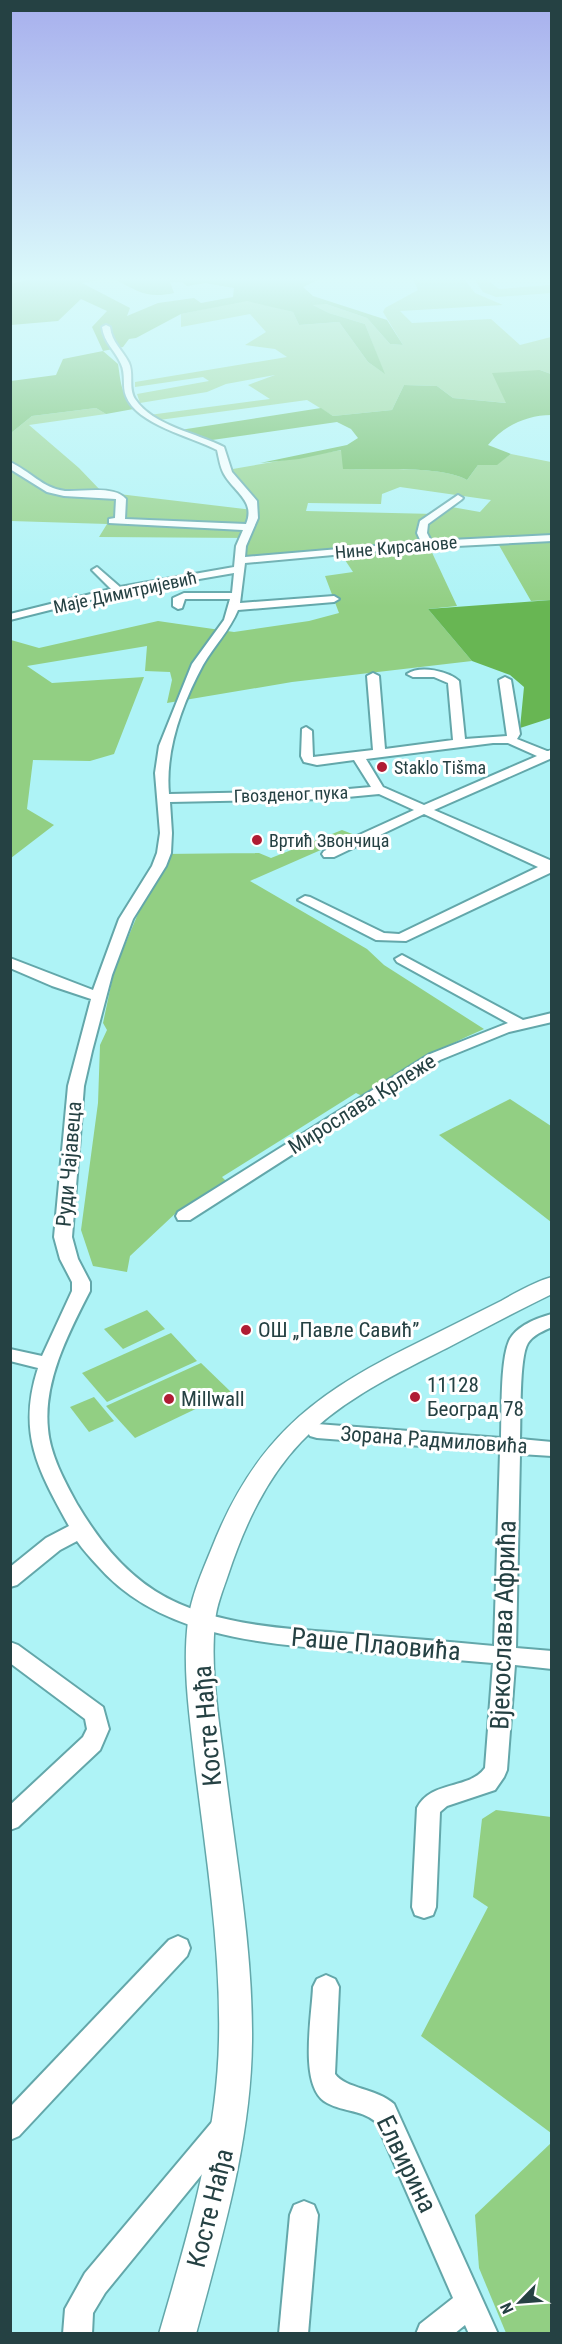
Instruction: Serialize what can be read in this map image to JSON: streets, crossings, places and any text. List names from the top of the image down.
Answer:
{
  "streets": {
    "street": [
      "Нине Кирсанове",
      "Маје Димитријевић",
      "Гвозденог пука",
      "Мирослава Крлеже",
      "Руди Чајавеца",
      "Зорана Радмиловића",
      "Вјекослава Афрића",
      "Раше Плаовића",
      "Косте Нађа",
      "Елвирина"
    ]
  },
  "crossings": [
    ["Нине Кирсанове", "Маје Димитријевић"],
    ["Гвозденог пука", "Руди Чајавеца"],
    ["Руди Чајавеца", "Раше Плаовића"],
    ["Руди Чајавеца", "Косте Нађа"],
    ["Зорана Радмиловића", "Вјекослава Афрића"],
    ["Вјекослава Афрића", "Раше Плаовића"],
    ["Раше Плаовића", "Косте Нађа"]
  ],
  "places": [
    "Staklo Tišma",
    "Вртић Звончица",
    "ОШ „Павле Савић”",
    "11128 Београд 78",
    "Millwall"
  ],
  "north": "bottom left"
}
